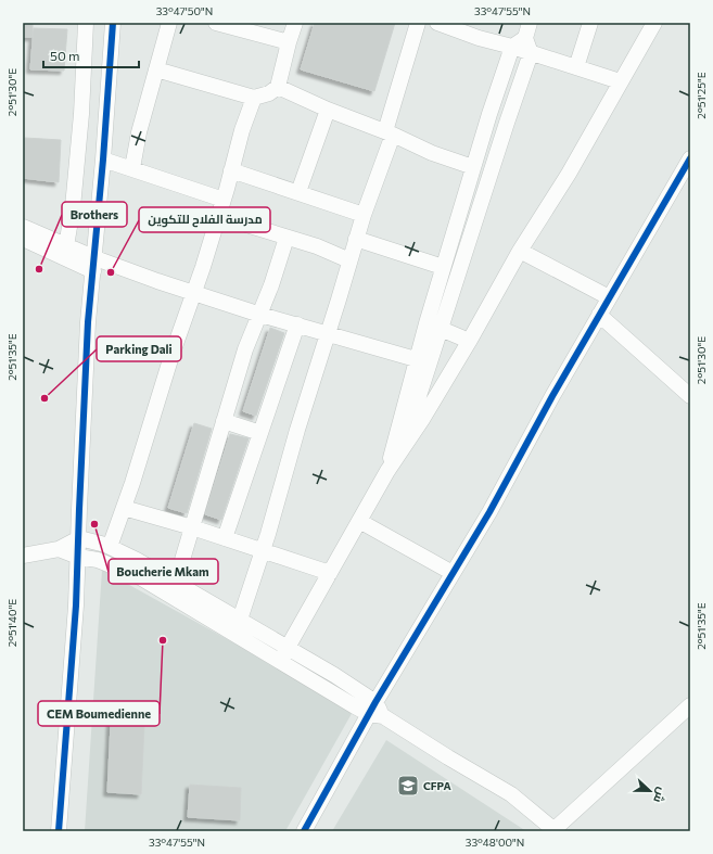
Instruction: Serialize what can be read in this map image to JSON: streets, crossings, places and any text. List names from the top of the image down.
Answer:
{
  "places": {
    "other": [
      "Brothers",
      "مدرسة الفلاح للتكوين",
      "Parking Dali",
      "Boucherie Mkam",
      "CEM Boumedienne"
    ],
    "school or university": ["CFPA"]
  },
  "scale_bar": "50 m",
  "north": "right",
  "coordinates": [
    "33°47'50\"N",
    "33°47'55\"N",
    "2°51'30\"E",
    "2°51'25\"E",
    "2°51'35\"E",
    "2°51'40\"E",
    "33°48'00\"N"
  ]
}
